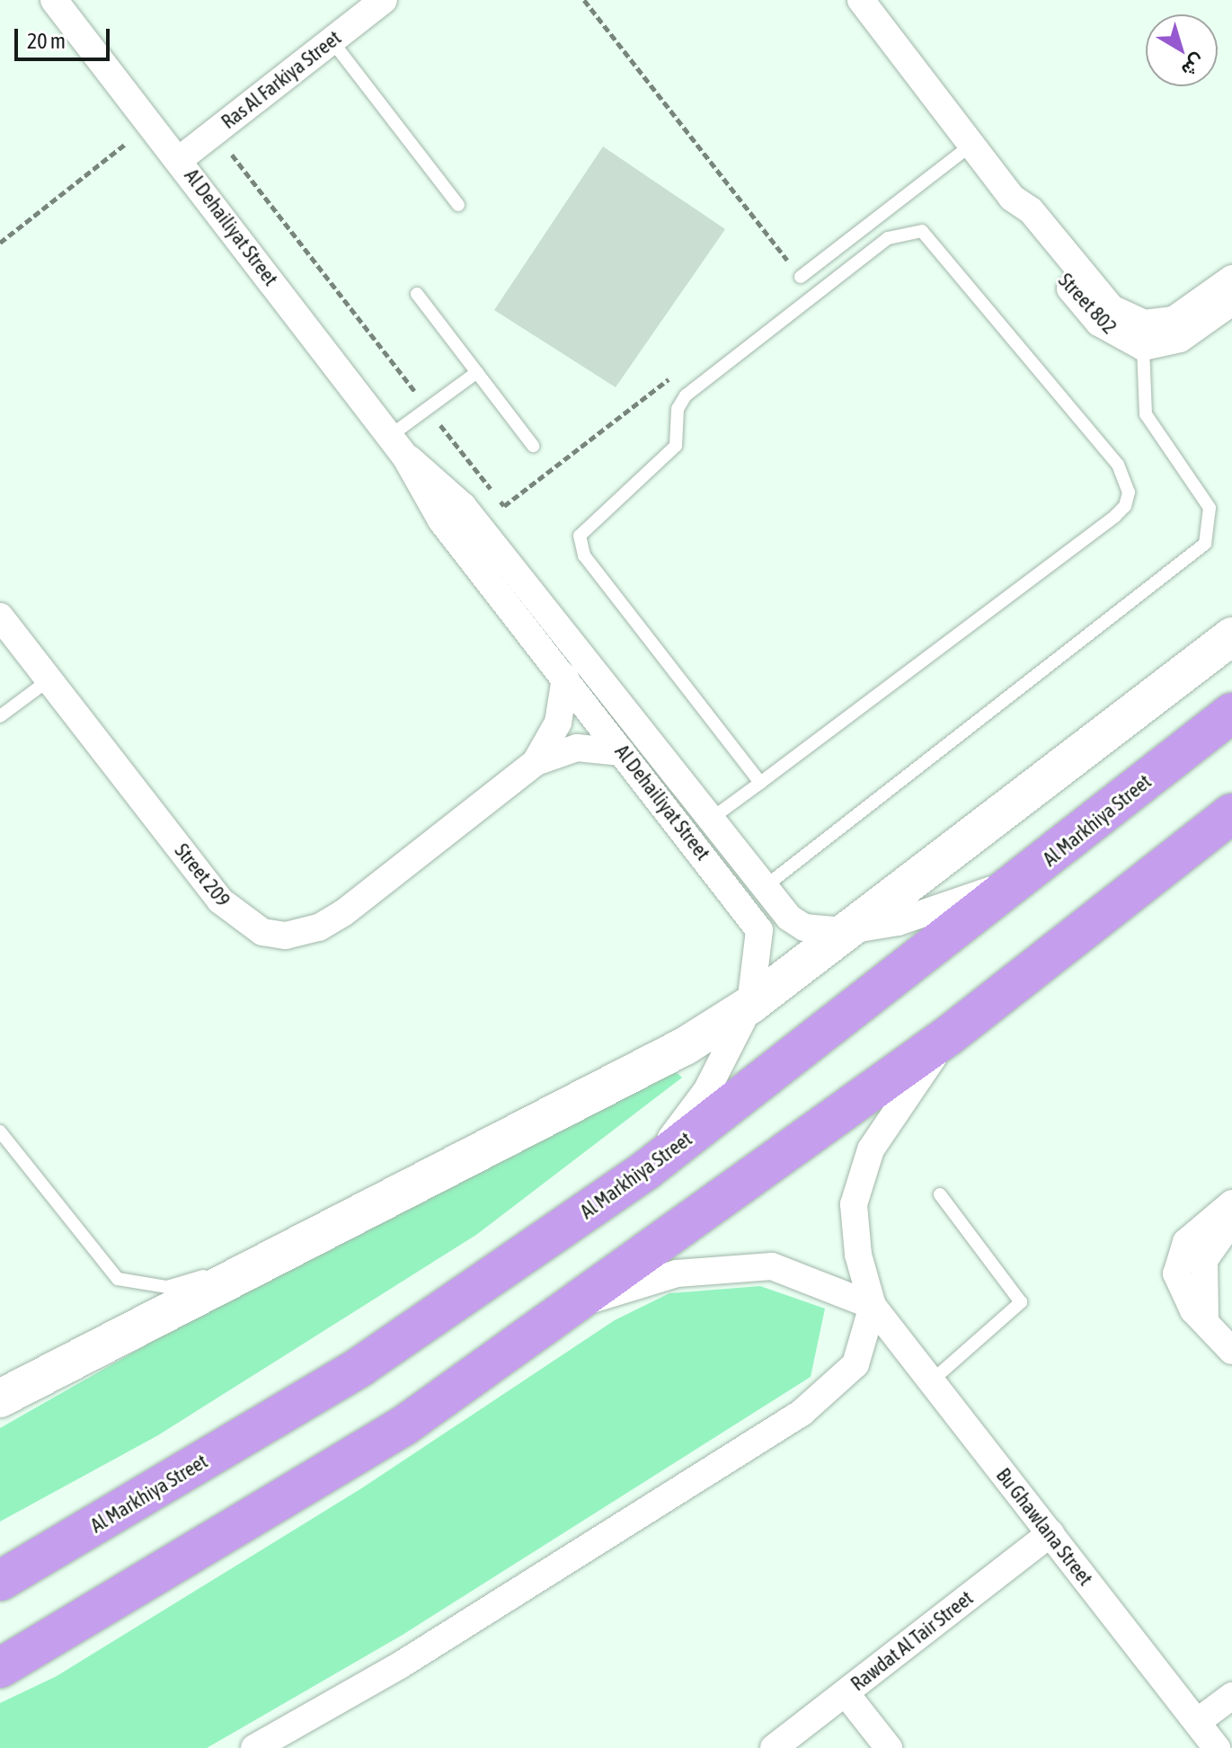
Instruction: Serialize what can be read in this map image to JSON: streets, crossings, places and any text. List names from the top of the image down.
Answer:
{
  "streets": {
    "highway": ["Al Markhiya Street"],
    "street": [
      "Ras Al Farkiya Street",
      "Al Dehailiyat Street",
      "Street 802",
      "Street 209",
      "Bu Ghawlana Street",
      "Rawdat Al Tair Street"
    ]
  },
  "crossings": [
    ["Ras Al Farkiya Street", "Al Dehailiyat Street"],
    ["Al Dehailiyat Street", "Al Markhiya Street"],
    ["Al Dehailiyat Street", "Street 209"],
    ["Bu Ghawlana Street", "Rawdat Al Tair Street"]
  ],
  "scale_bar": "20 m",
  "north": "bottom right"
}
